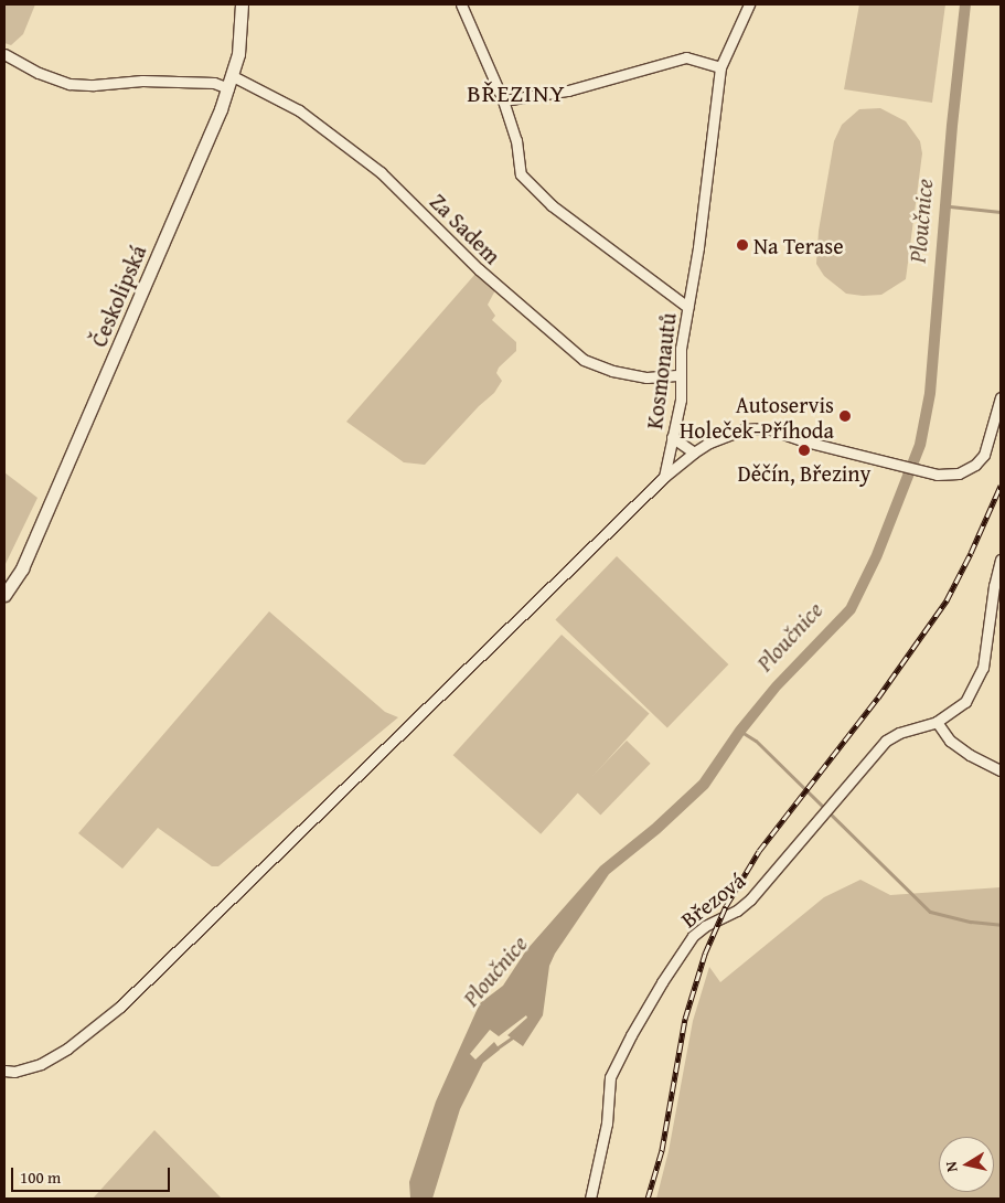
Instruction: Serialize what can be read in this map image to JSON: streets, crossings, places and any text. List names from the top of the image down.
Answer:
{
  "streets": {
    "main road": ["Českolipská"],
    "street": ["Za Sadem", "Kosmonautů", "Březová"]
  },
  "crossings": [
    ["Za Sadem", "Českolipská"],
    ["Za Sadem", "Kosmonautů"]
  ],
  "districts": ["BŘEZINY"],
  "water": ["Ploučnice"],
  "places": ["Na Terase", "Autoservis Holeček-Příhoda", "Děčín, Březiny"],
  "scale_bar": "100 m",
  "north": "left"
}
